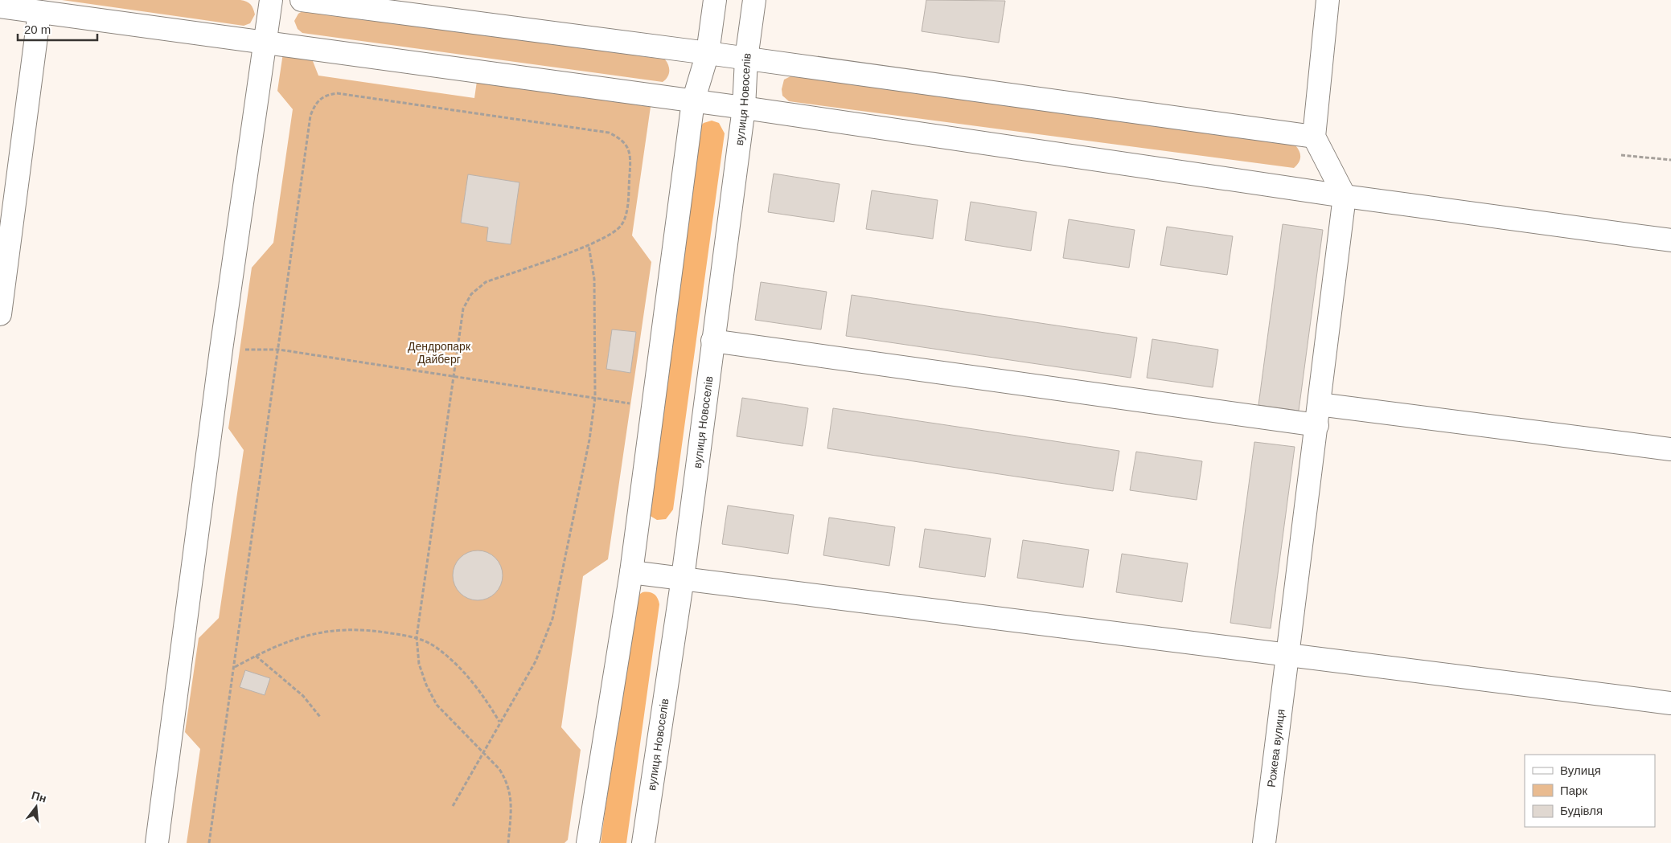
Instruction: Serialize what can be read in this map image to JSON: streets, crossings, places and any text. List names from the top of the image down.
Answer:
{
  "streets": {
    "street": ["вулиця Новоселів", "Рожева вулиця"]
  },
  "parks": ["Дендропарк Дайберг"],
  "legend": ["Вулиця", "Парк", "Будівля"],
  "scale_bar": "20 m",
  "north": "top"
}
